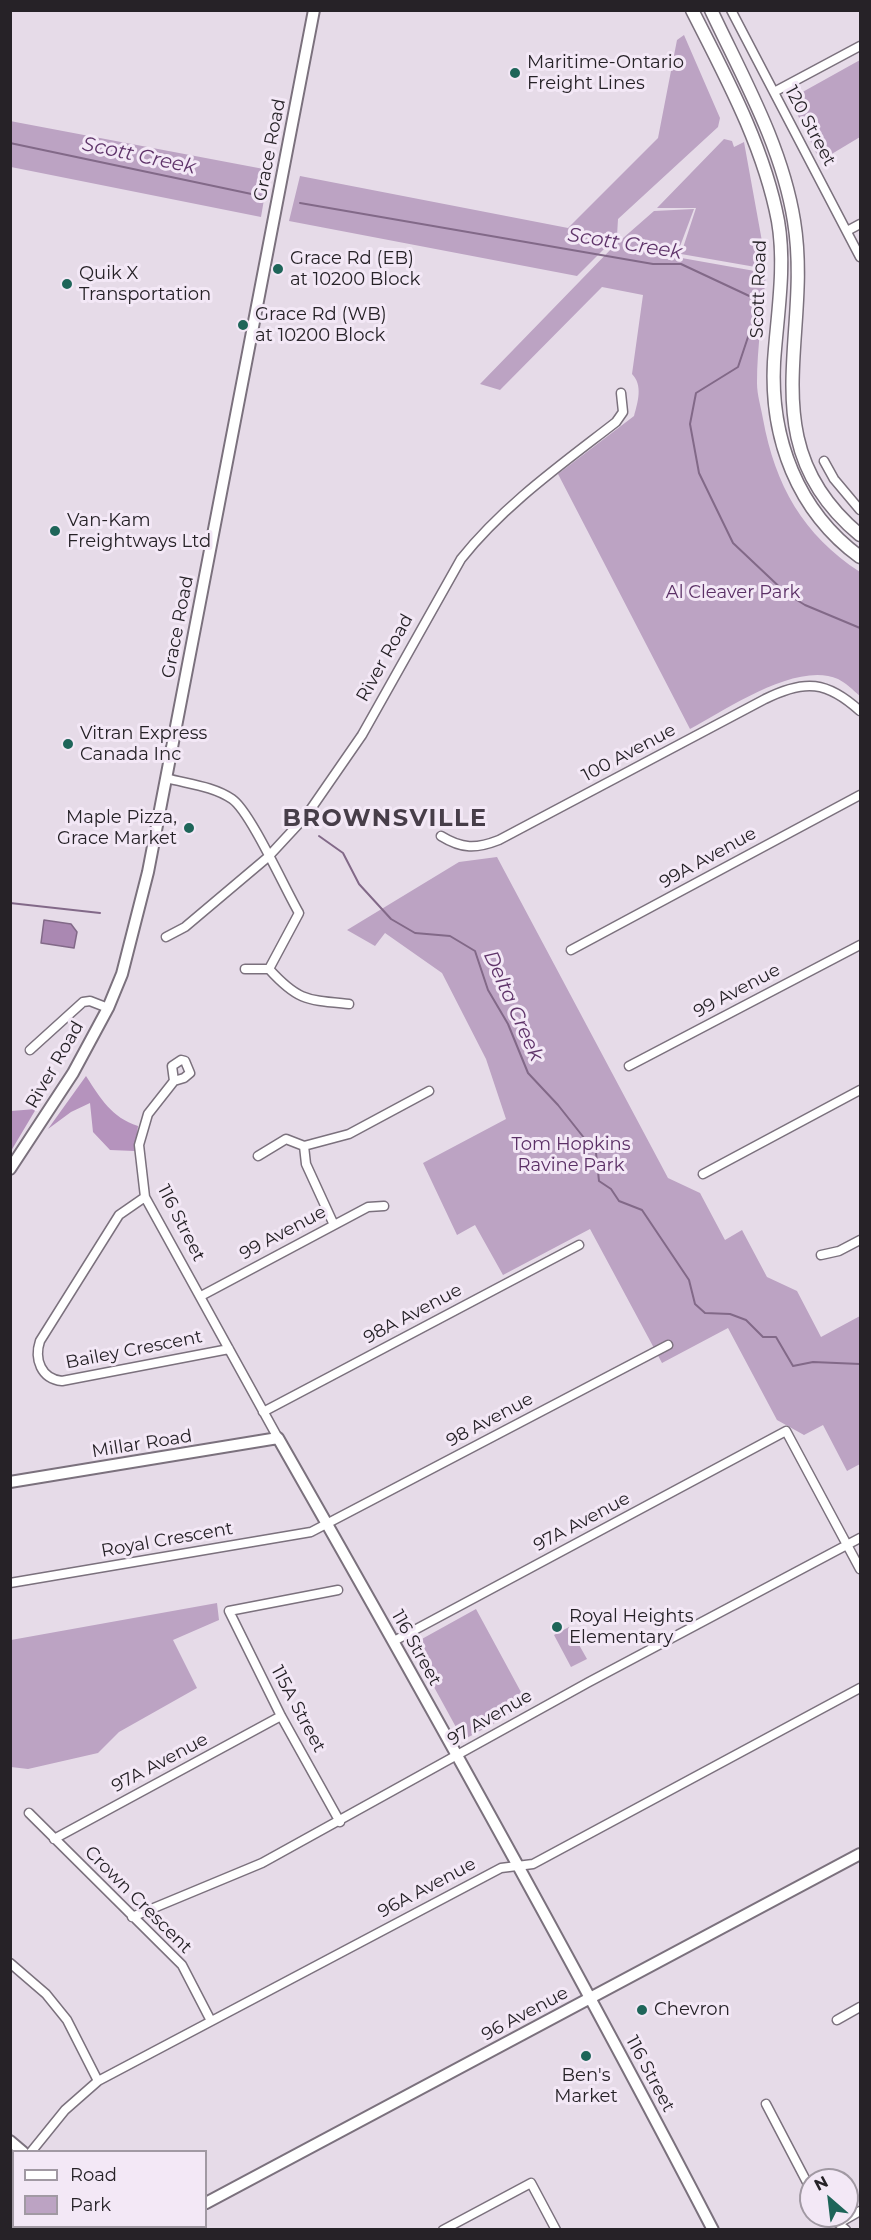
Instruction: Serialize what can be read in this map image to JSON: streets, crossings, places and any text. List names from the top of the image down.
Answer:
{
  "streets": {
    "main road": ["Scott Road"],
    "street": [
      "120 Street",
      "Grace Road",
      "River Road",
      "100 Avenue",
      "99A Avenue",
      "99 Avenue",
      "116 Street",
      "98A Avenue",
      "Bailey Crescent",
      "98 Avenue",
      "Millar Road",
      "97A Avenue",
      "Royal Crescent",
      "115A Street",
      "97 Avenue",
      "96A Avenue",
      "Crown Crescent",
      "96 Avenue"
    ]
  },
  "crossings": [
    ["Grace Road", "River Road"],
    ["99 Avenue", "116 Street"],
    ["116 Street", "98A Avenue"],
    ["116 Street", "Bailey Crescent"],
    ["116 Street", "98 Avenue"],
    ["116 Street", "Millar Road"],
    ["116 Street", "97A Avenue"],
    ["116 Street", "Royal Crescent"],
    ["116 Street", "97 Avenue"],
    ["116 Street", "96A Avenue"],
    ["116 Street", "96 Avenue"],
    ["98 Avenue", "Royal Crescent"],
    ["97A Avenue", "115A Street"],
    ["97A Avenue", "97 Avenue"],
    ["97A Avenue", "Crown Crescent"],
    ["115A Street", "97 Avenue"],
    ["97 Avenue", "Crown Crescent"],
    ["96A Avenue", "Crown Crescent"]
  ],
  "districts": ["BROWNSVILLE"],
  "water": ["Scott Creek", "Delta Creek"],
  "parks": ["Al Cleaver Park", "Tom Hopkins Ravine Park"],
  "places": [
    "Maritime-Ontario Freight Lines",
    "Grace Rd (EB) at 10200 Block",
    "Quik X Transportation",
    "Grace Rd (WB) at 10200 Block",
    "Van-Kam Freightways Ltd",
    "Vitran Express Canada Inc",
    "Maple Pizza, Grace Market",
    "Royal Heights Elementary",
    "Chevron",
    "Ben's Market"
  ],
  "legend": ["Road", "Park"],
  "north": "top left"
}
